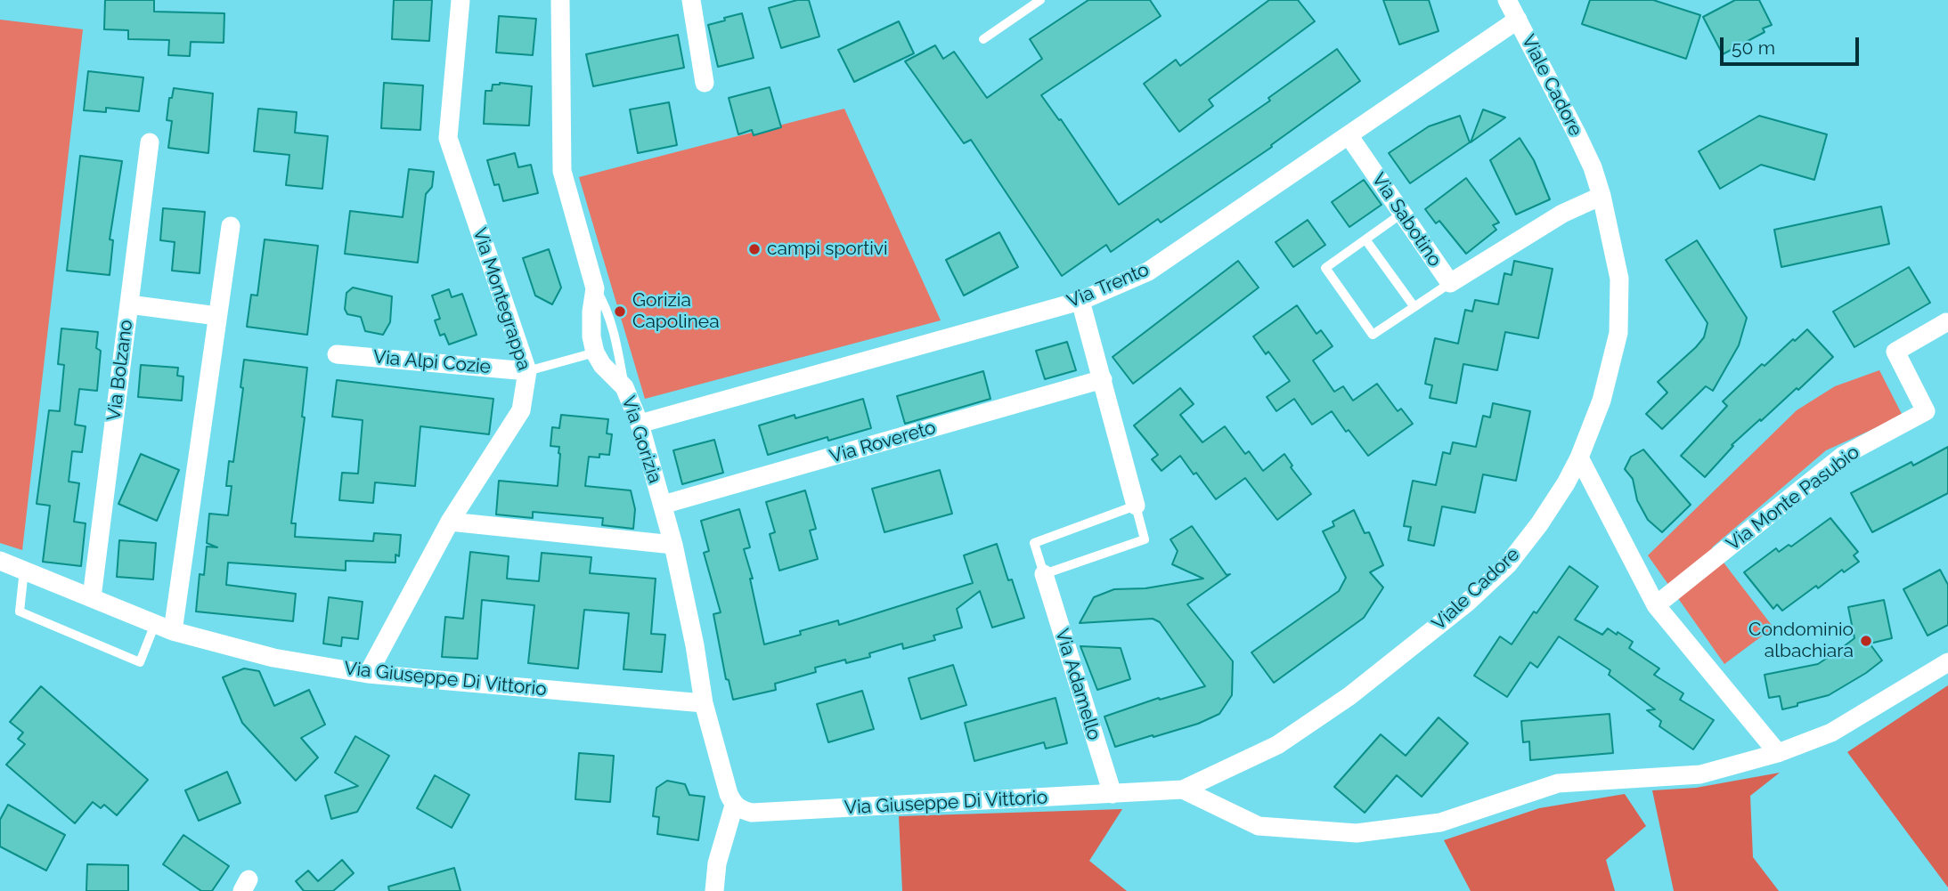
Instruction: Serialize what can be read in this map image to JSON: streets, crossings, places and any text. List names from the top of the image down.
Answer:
{
  "streets": {
    "street": [
      "Viale Cadore",
      "Via Sabotino",
      "Via Trento",
      "Via Montegrappa",
      "Via Alpi Cozie",
      "Via Bolzano",
      "Via Gorizia",
      "Via Rovereto",
      "Via Monte Pasubio",
      "Via Giuseppe Di Vittorio",
      "Via Adamello"
    ]
  },
  "crossings": [
    ["Viale Cadore", "Via Sabotino"],
    ["Viale Cadore", "Via Trento"],
    ["Viale Cadore", "Via Giuseppe Di Vittorio"],
    ["Via Sabotino", "Via Trento"],
    ["Via Trento", "Via Gorizia"],
    ["Via Montegrappa", "Via Alpi Cozie"],
    ["Via Montegrappa", "Via Giuseppe Di Vittorio"],
    ["Via Bolzano", "Via Giuseppe Di Vittorio"],
    ["Via Gorizia", "Via Rovereto"],
    ["Via Gorizia", "Via Giuseppe Di Vittorio"],
    ["Via Giuseppe Di Vittorio", "Via Adamello"]
  ],
  "places": ["campi sportivi", "Gorizia Capolinea", "Condominio albachiara"],
  "scale_bar": "50 m"
}
